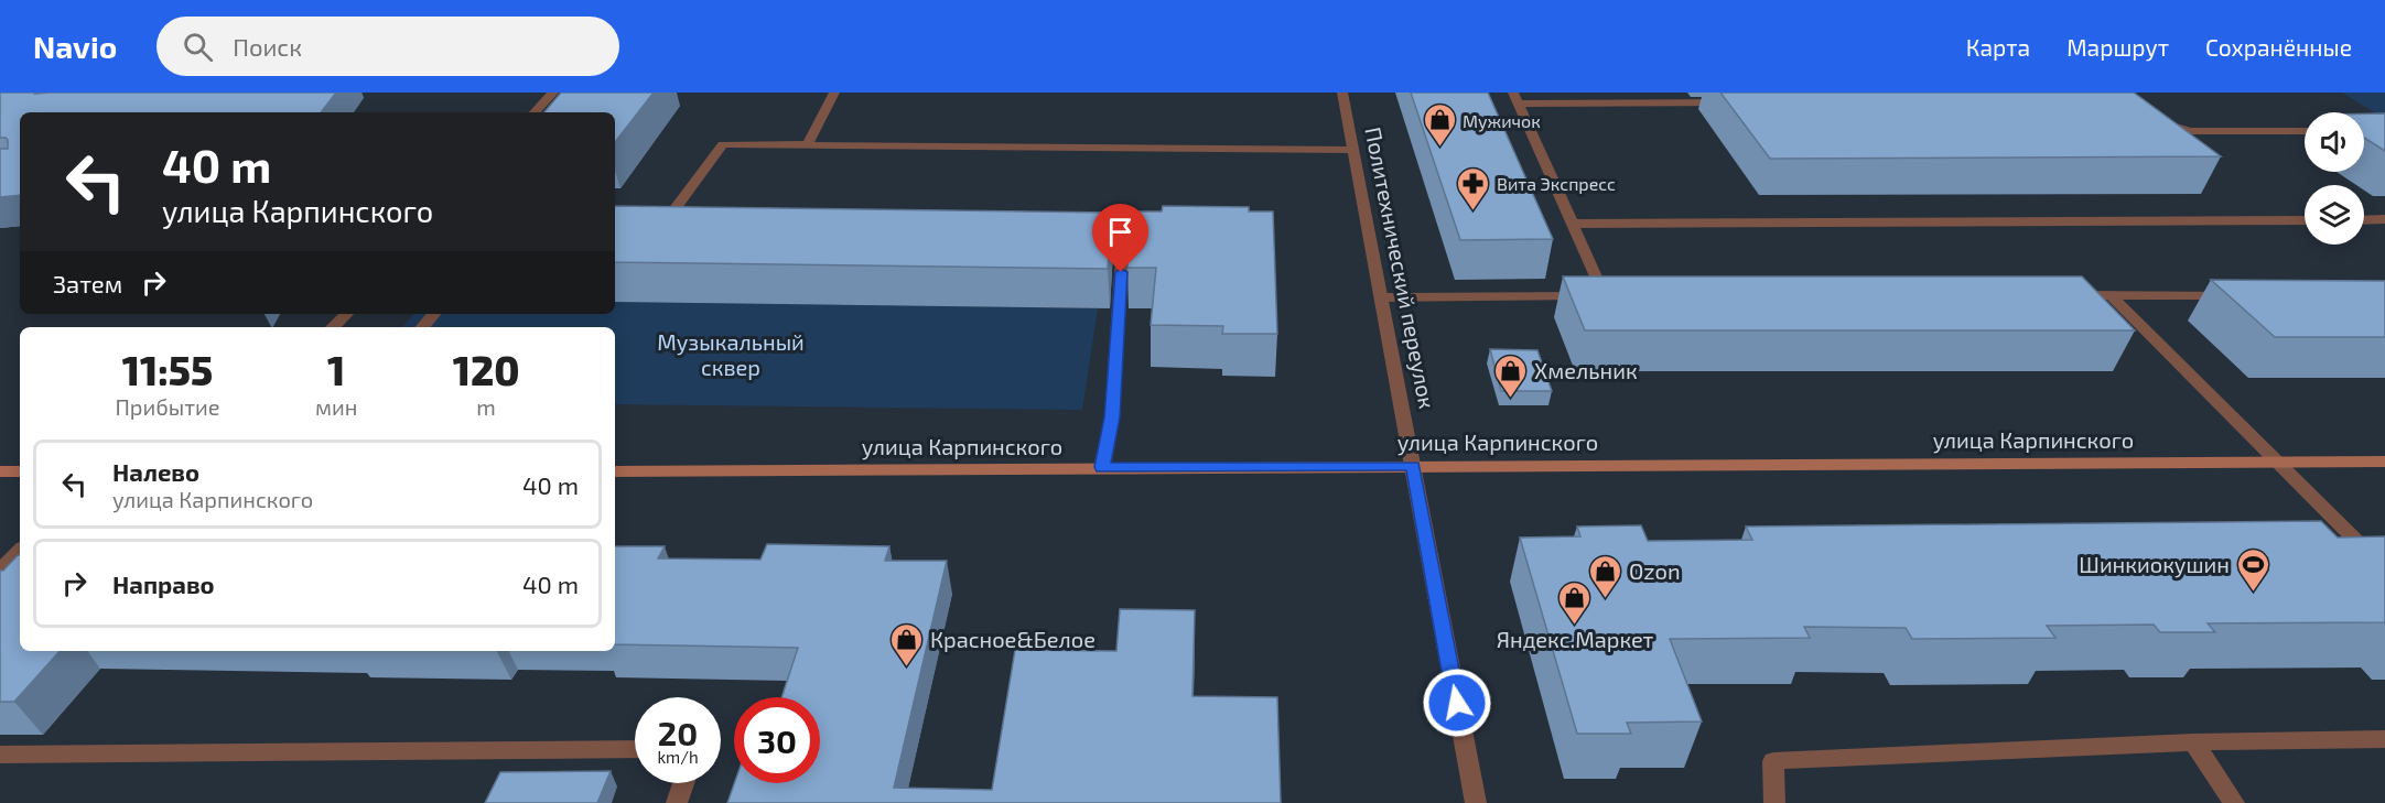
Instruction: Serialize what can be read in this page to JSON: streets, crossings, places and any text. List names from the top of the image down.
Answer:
{
  "streets": {
    "street": ["Политехнический переулок", "улица Карпинского"]
  },
  "crossings": [
    ["Политехнический переулок", "улица Карпинского"]
  ],
  "parks": ["Музыкальный сквер"],
  "places": {
    "shop": [
      "Мужичок",
      "Хмельник",
      "Ozon",
      "Яндекс.Маркет",
      "Красное&Белое"
    ],
    "pharmacy": ["Вита Экспресс"],
    "sports": ["Шинкиокушин"]
  },
  "page": {
    "header": "Navio",
    "search": "Поиск",
    "nav": ["Карта", "Маршрут", "Сохранённые"],
    "turn": ["40 m", "улица Карпинского"],
    "then": "Затем",
    "eta": [
      "11:55",
      "Прибытие",
      "1",
      "мин",
      "120",
      "m"
    ],
    "list": [
      {
        "name": "Налево",
        "note": "улица Карпинского",
        "value": "40 m"
      },
      {
        "name": "Направо",
        "value": "40 m"
      }
    ],
    "speed": "20 km/h",
    "limit": "30"
  }
}
